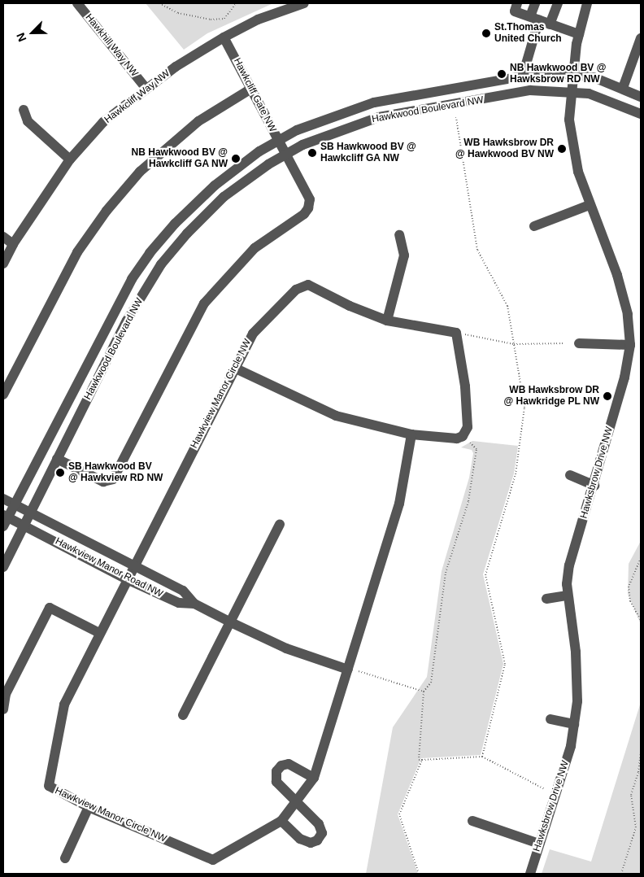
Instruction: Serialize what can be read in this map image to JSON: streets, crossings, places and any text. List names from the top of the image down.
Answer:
{
  "streets": {
    "street": [
      "Hawkhill Way NW",
      "Hawkcliff Gate NW",
      "Hawkcliff Way NW",
      "Hawkwood Boulevard NW",
      "Hawkview Manor Circle NW",
      "Hawksbrow Drive NW",
      "Hawkview Manor Road NW"
    ]
  },
  "crossings": [
    ["Hawkhill Way NW", "Hawkcliff Way NW"],
    ["Hawkcliff Gate NW", "Hawkcliff Way NW"],
    ["Hawkcliff Gate NW", "Hawkwood Boulevard NW"],
    ["Hawkwood Boulevard NW", "Hawksbrow Drive NW"],
    ["Hawkwood Boulevard NW", "Hawkview Manor Road NW"],
    ["Hawkview Manor Circle NW", "Hawkview Manor Road NW"]
  ],
  "places": [
    "St.Thomas United Church",
    "NB Hawkwood BV @ Hawksbrow RD NW",
    "WB Hawksbrow DR @ Hawkwood BV NW",
    "SB Hawkwood BV @ Hawkcliff GA NW",
    "NB Hawkwood BV @ Hawkcliff GA NW",
    "WB Hawksbrow DR @ Hawkridge PL NW",
    "SB Hawkwood BV @ Hawkview RD NW"
  ],
  "north": "bottom left"
}
